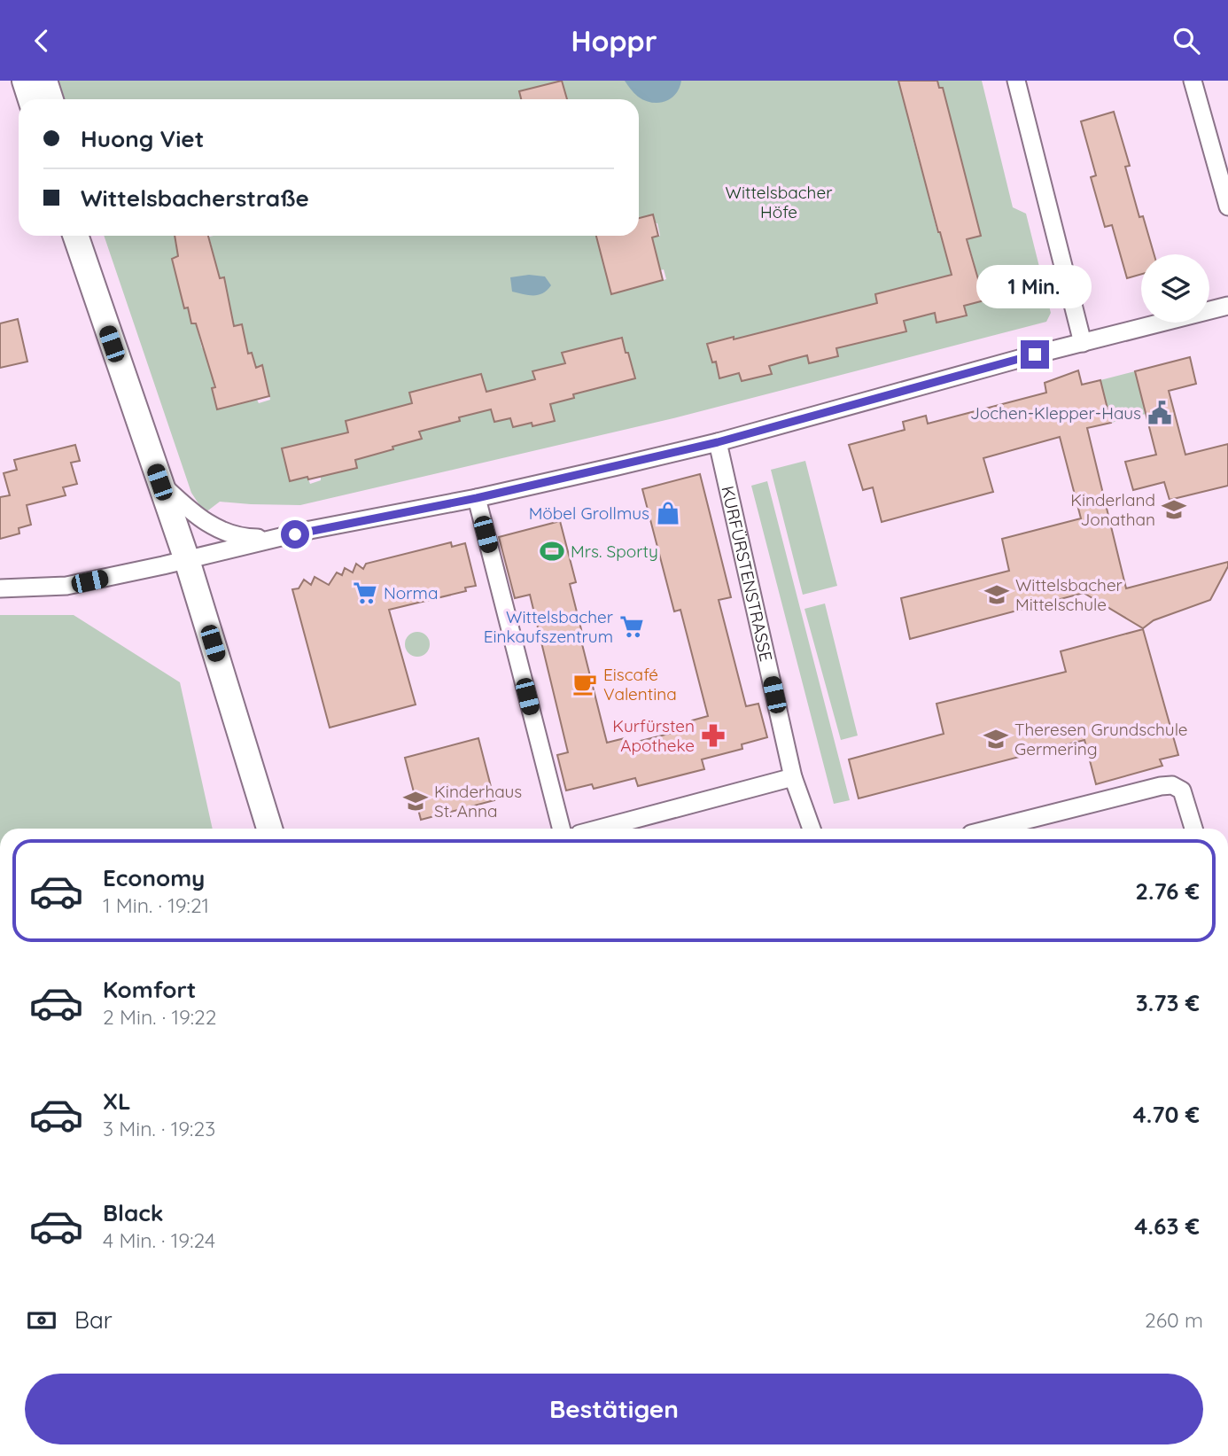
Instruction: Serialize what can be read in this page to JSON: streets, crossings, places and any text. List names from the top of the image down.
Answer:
{
  "streets": {
    "street": ["KURFÜRSTENSTRASSE"]
  },
  "parks": ["Wittelsbacher Höfe"],
  "places": {
    "public building": ["Jochen-Klepper-Haus"],
    "school or university": [
      "Kinderland Jonathan",
      "Wittelsbacher Mittelschule",
      "Theresen Grundschule Germering",
      "Kinderhaus St. Anna"
    ],
    "shop": ["Möbel Grollmus"],
    "sports": ["Mrs. Sporty"],
    "supermarket": ["Norma", "Wittelsbacher Einkaufszentrum"],
    "cafe": ["Eiscafé Valentina"],
    "pharmacy": ["Kurfürsten Apotheke"]
  },
  "page": {
    "header": "Hoppr",
    "banner": ["Huong Viet", "Wittelsbacherstraße"],
    "bubble": "1 Min.",
    "list": [
      {
        "name": "Economy",
        "note": "1 Min. · 19:21",
        "value": "2.76 €"
      },
      {
        "name": "Komfort",
        "note": "2 Min. · 19:22",
        "value": "3.73 €"
      },
      {
        "name": "XL",
        "note": "3 Min. · 19:23",
        "value": "4.70 €"
      },
      {
        "name": "Black",
        "note": "4 Min. · 19:24",
        "value": "4.63 €"
      }
    ],
    "pay": ["Bar", "260 m"],
    "buttons": "Bestätigen"
  }
}
